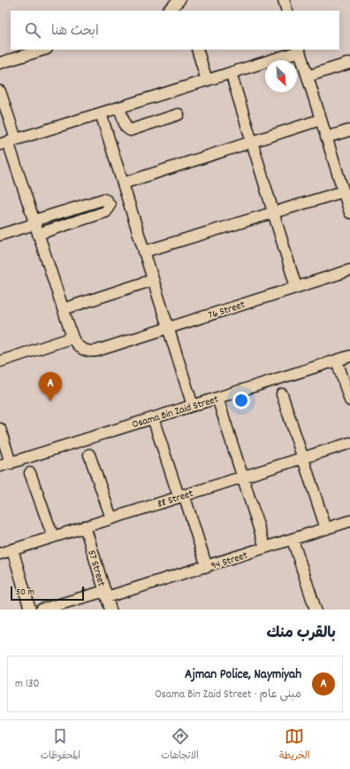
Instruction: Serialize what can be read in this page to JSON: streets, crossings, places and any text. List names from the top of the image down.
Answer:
{
  "streets": {
    "street": [
      "76 Street",
      "Osama Bin Zaid Street",
      "88 Street",
      "94 Street",
      "57 Street"
    ]
  },
  "crossings": [
    ["88 Street", "57 Street"],
    ["94 Street", "57 Street"]
  ],
  "scale_bar": "50 m",
  "north": "bottom right",
  "page": {
    "search": "ابحث هنا",
    "pins": "A",
    "scale": "50 m",
    "heading": "بالقرب منك",
    "list": [
      {
        "mark": "A",
        "name": "Ajman Police, Naymiyah",
        "note": "مبنى عام · Osama Bin Zaid Street",
        "value": "130 m"
      }
    ],
    "nav": ["الخريطة", "الاتجاهات", "المحفوظات"]
  }
}
